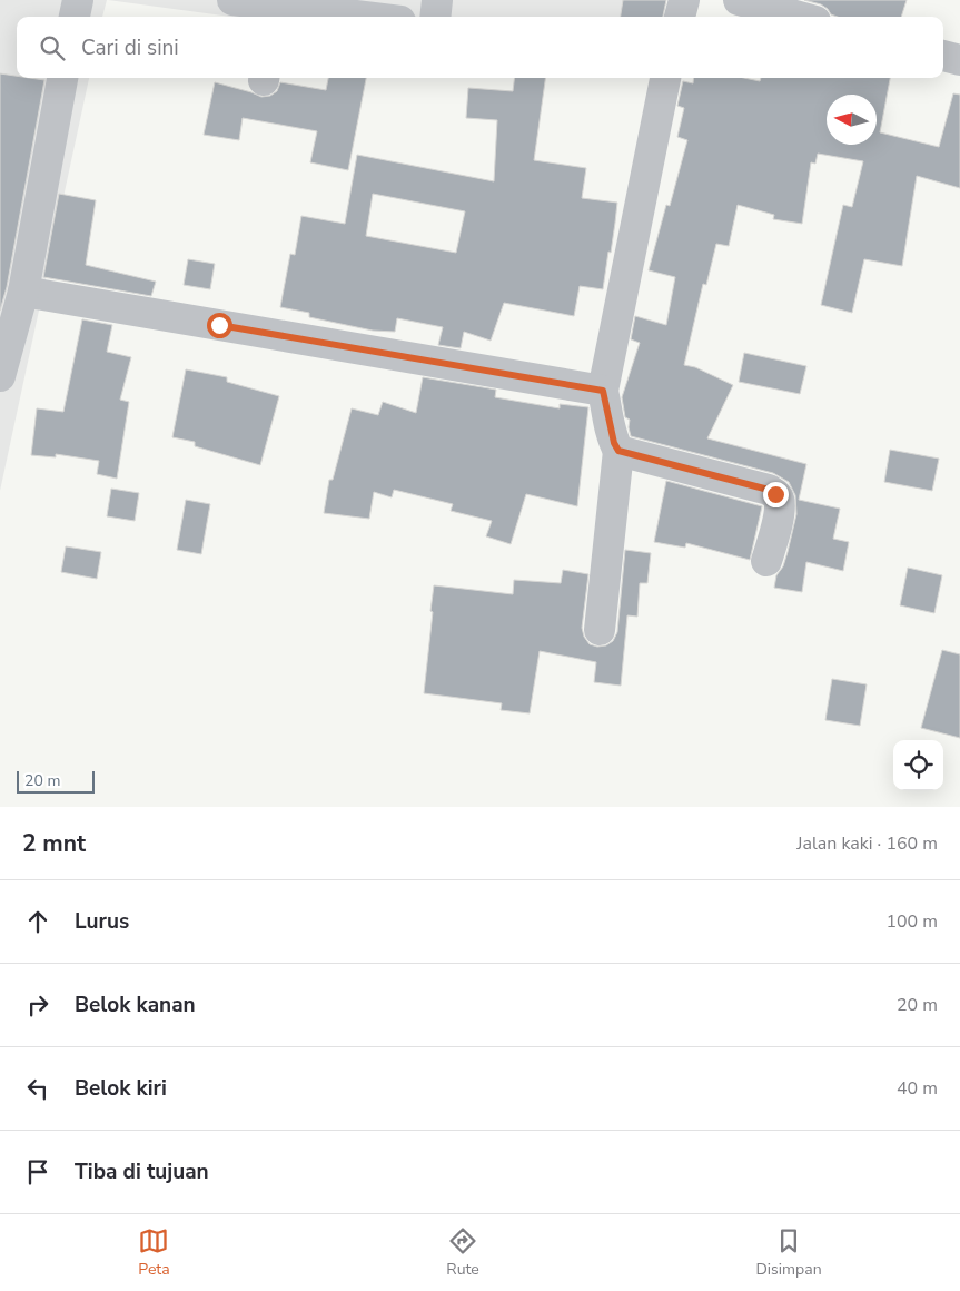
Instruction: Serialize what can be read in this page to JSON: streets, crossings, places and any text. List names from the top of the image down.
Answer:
{
  "scale_bar": "20 m",
  "north": "left",
  "page": {
    "search": "Cari di sini",
    "scale": "20 m",
    "heading": ["2 mnt", "Jalan kaki · 160 m"],
    "list": [
      ["Lurus", "100 m"],
      ["Belok kanan", "20 m"],
      ["Belok kiri", "40 m"],
      "Tiba di tujuan"
    ],
    "nav": ["Peta", "Rute", "Disimpan"]
  }
}
